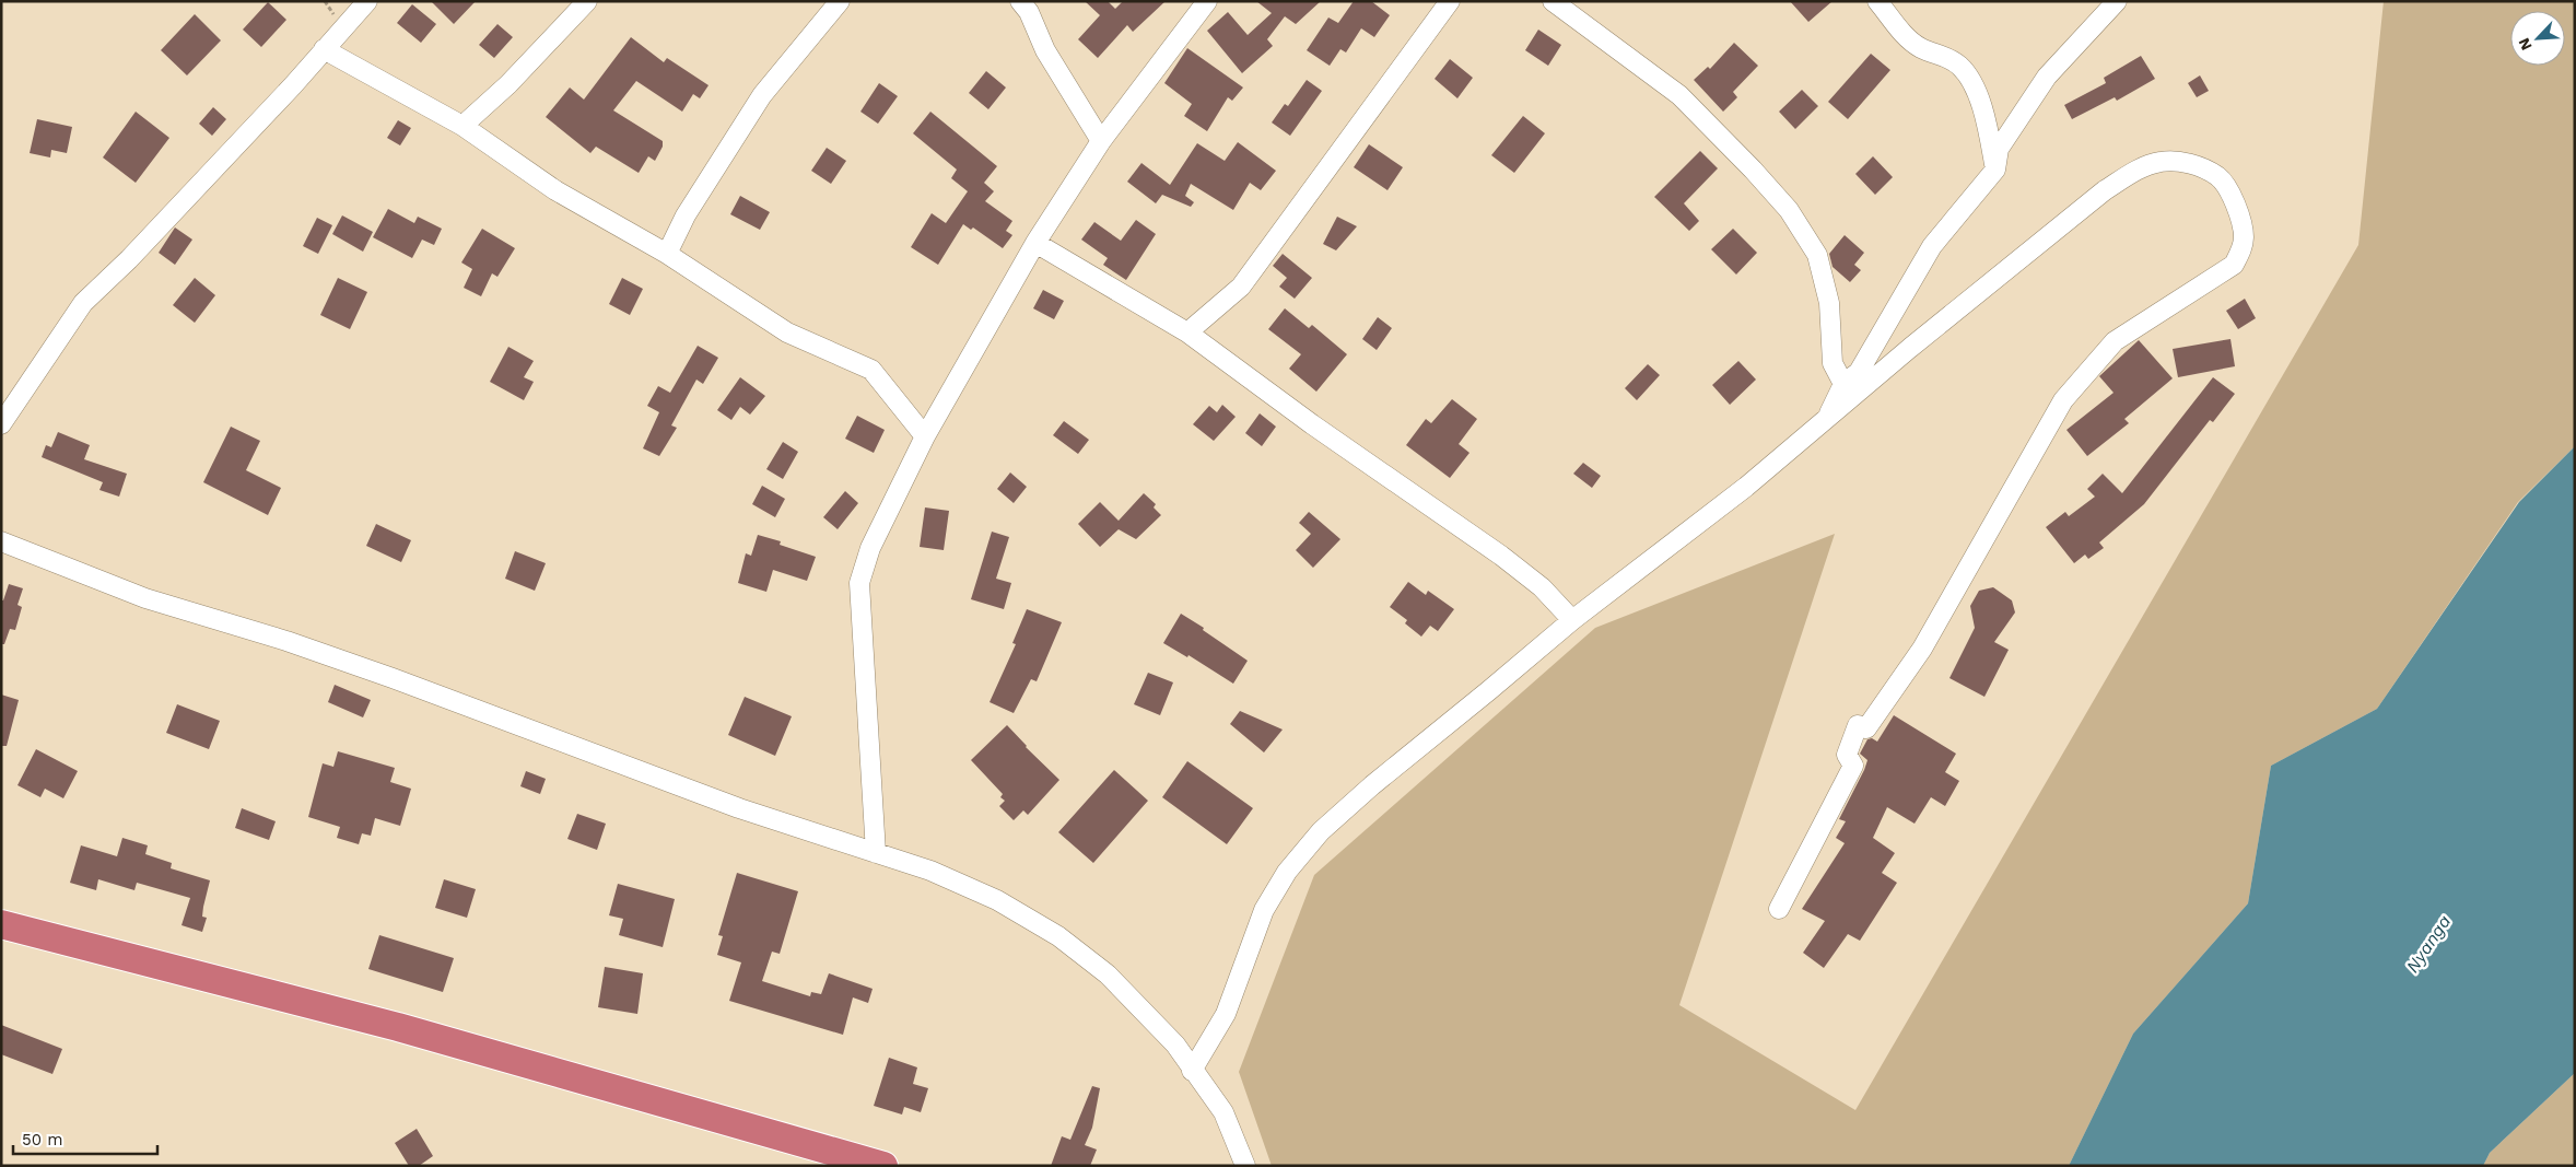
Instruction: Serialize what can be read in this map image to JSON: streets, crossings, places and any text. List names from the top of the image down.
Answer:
{
  "water": ["Nyanga"],
  "scale_bar": "50 m",
  "north": "bottom left"
}
